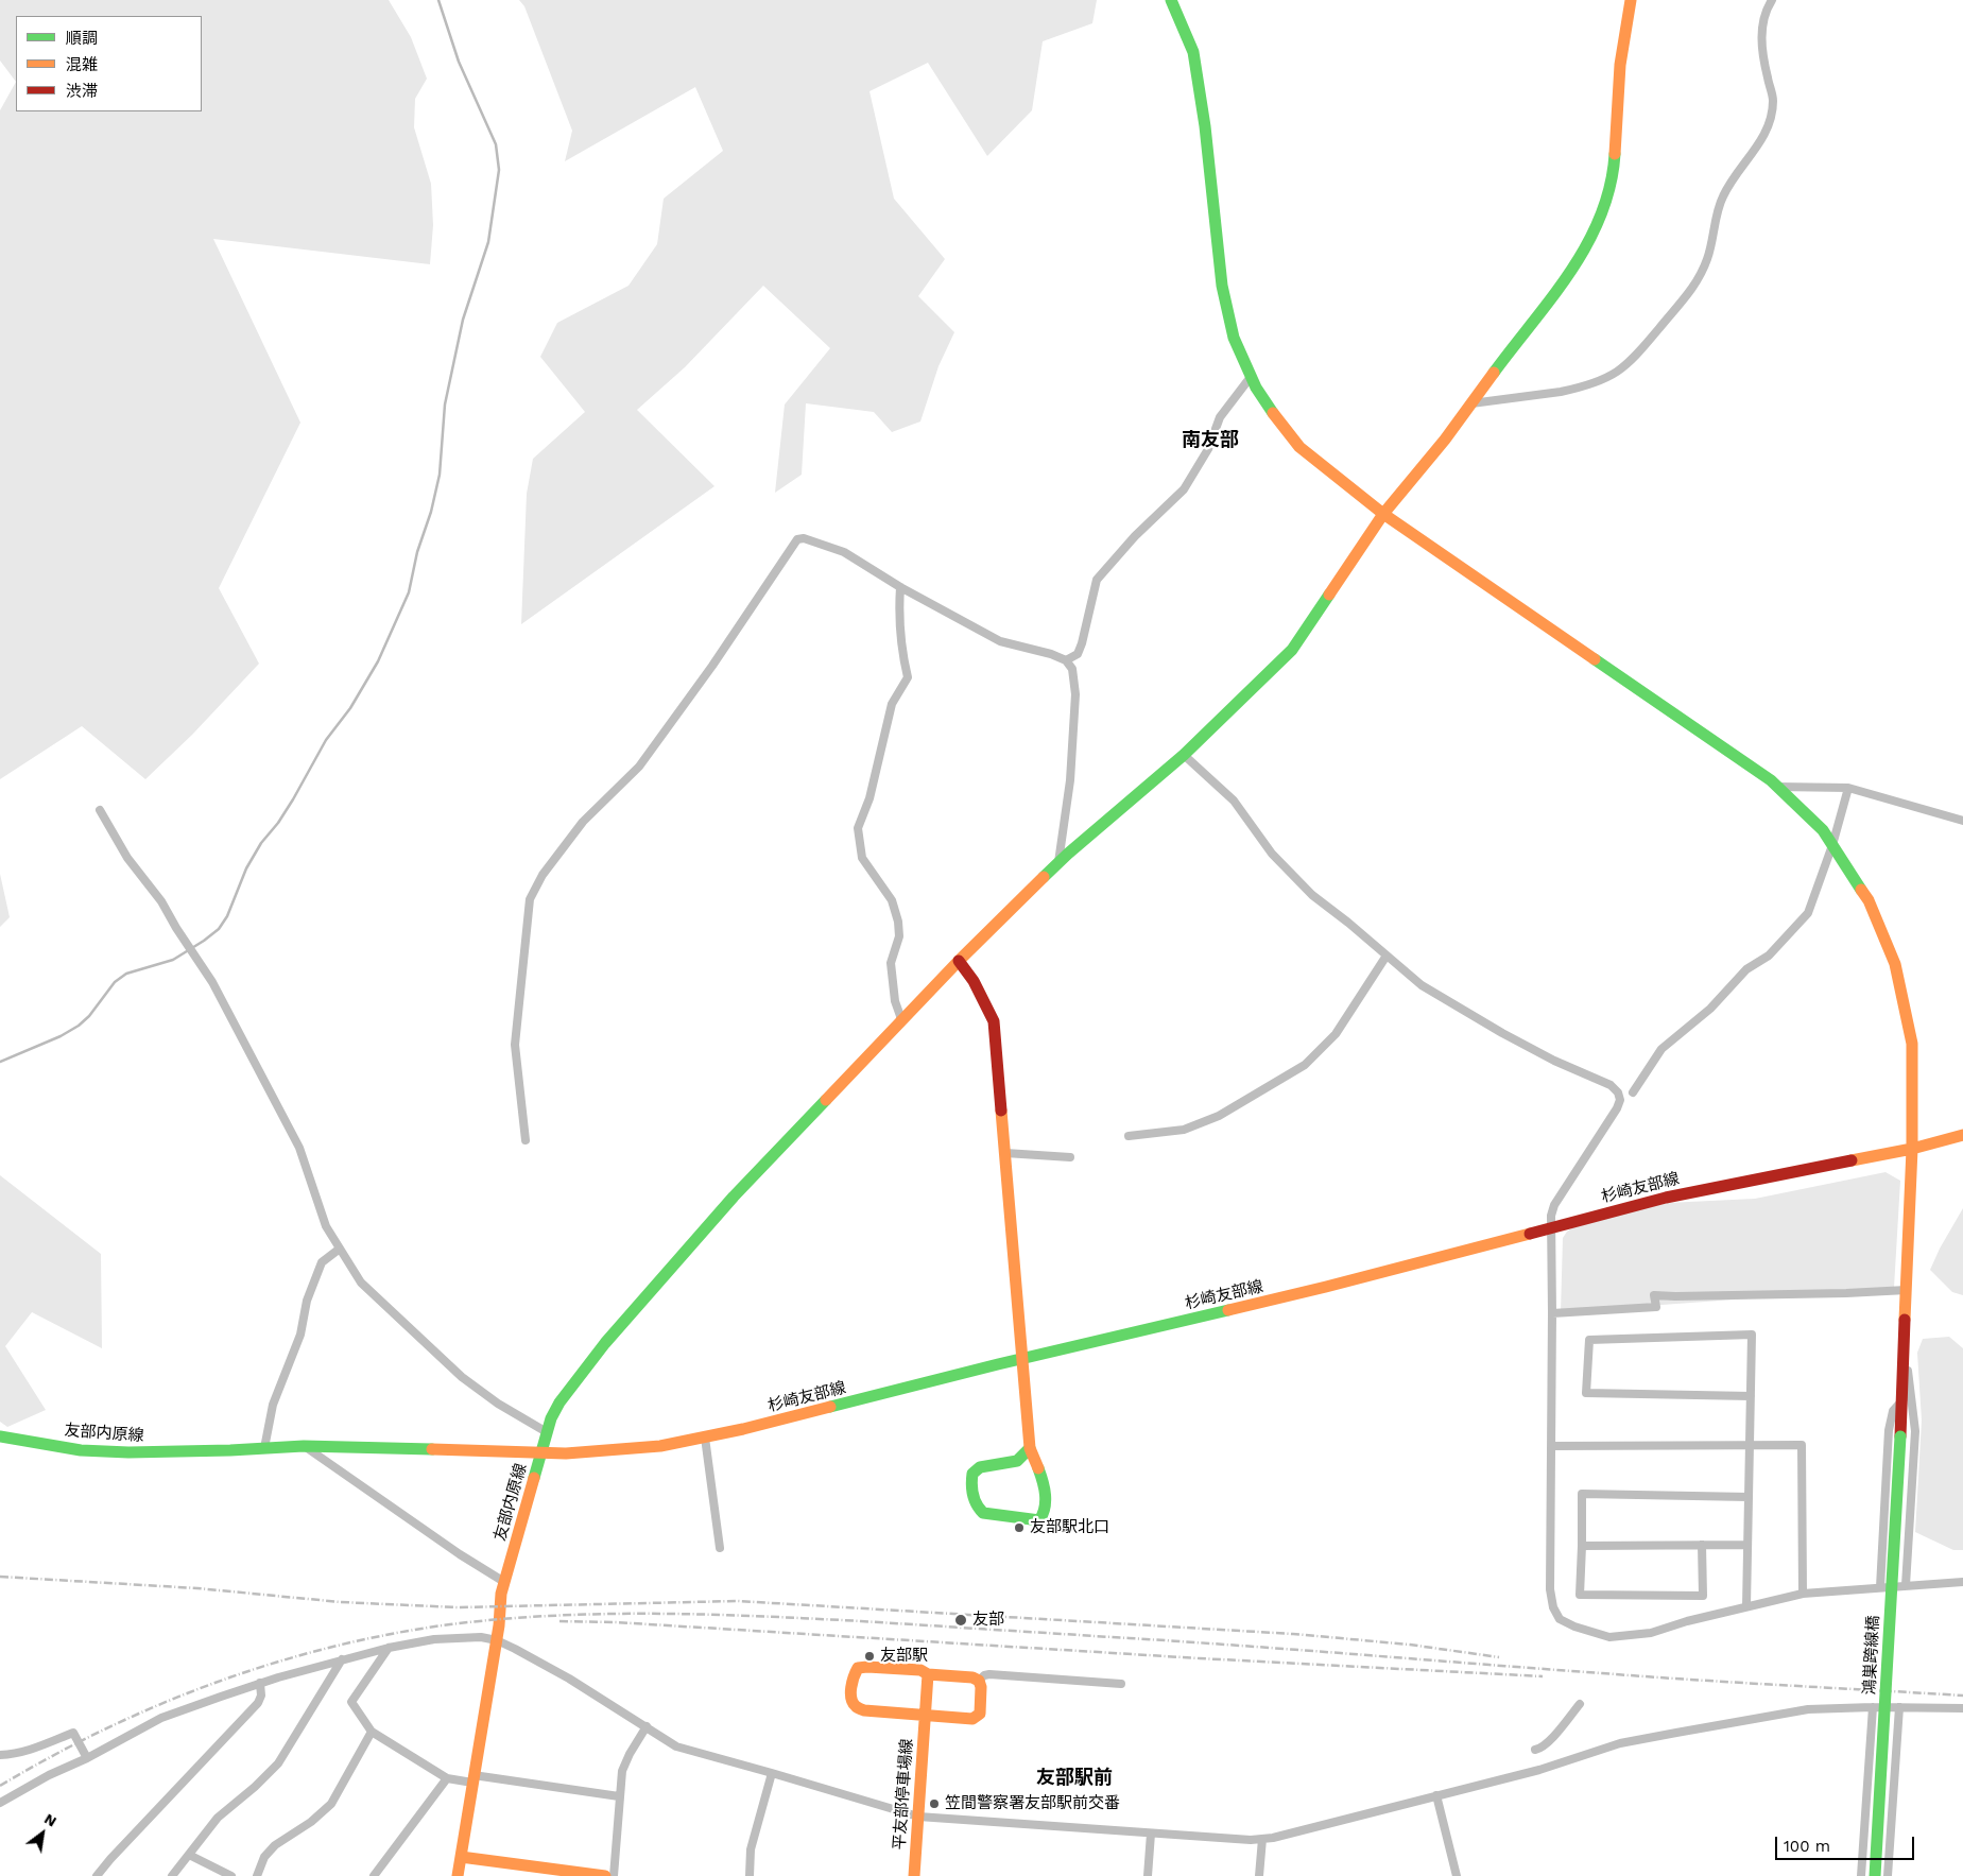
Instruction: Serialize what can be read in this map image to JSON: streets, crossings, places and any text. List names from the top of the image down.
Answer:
{
  "streets": {
    "street": [
      "杉崎友部線",
      "友部内原線",
      "鴻巣跨線橋",
      "平友部停車場線"
    ]
  },
  "crossings": [
    ["杉崎友部線", "友部内原線"]
  ],
  "districts": ["南友部", "友部駅前"],
  "places": [
    "友部駅北口",
    "友部",
    "友部駅",
    "笠間警察署友部駅前交番"
  ],
  "legend": ["順調", "混雑", "渋滞"],
  "scale_bar": "100 m",
  "north": "top right"
}
